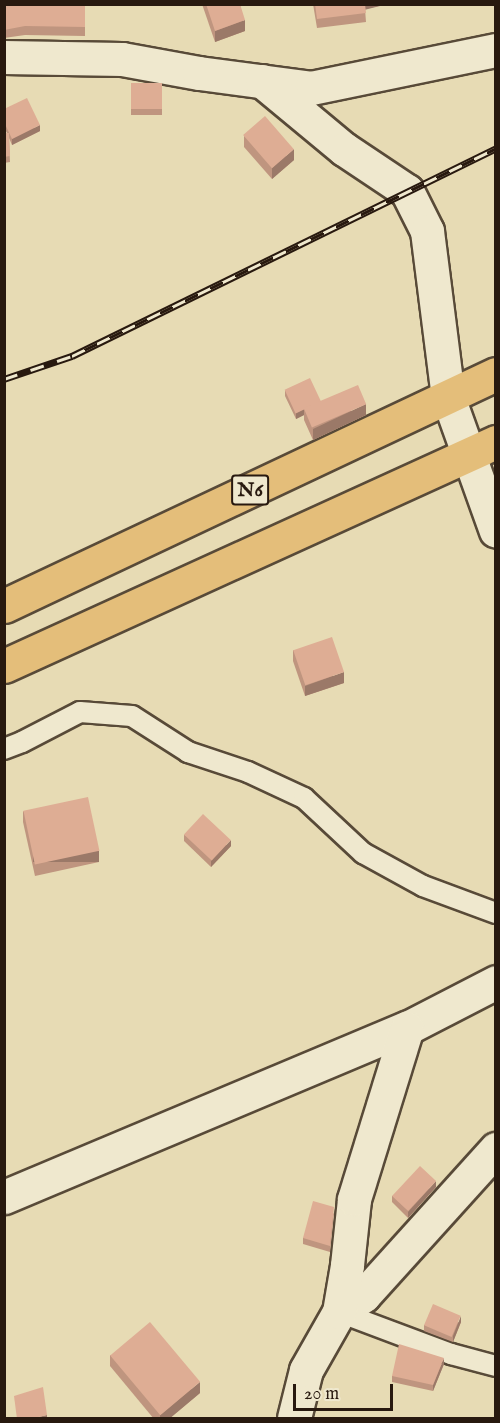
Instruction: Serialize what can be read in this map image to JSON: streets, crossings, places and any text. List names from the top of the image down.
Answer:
{
  "streets": {
    "highway": ["N6"]
  },
  "scale_bar": "20 m"
}
